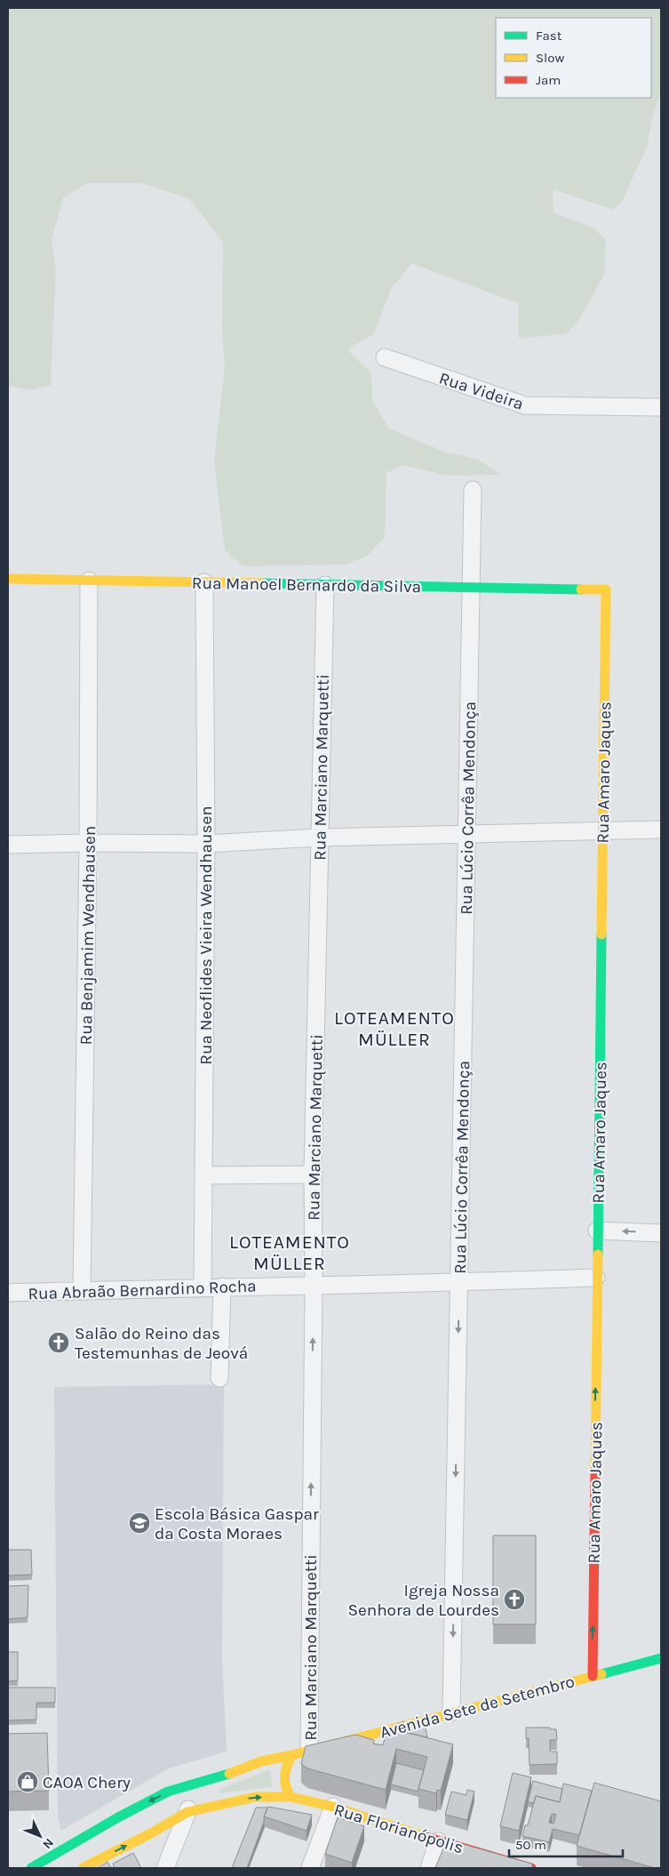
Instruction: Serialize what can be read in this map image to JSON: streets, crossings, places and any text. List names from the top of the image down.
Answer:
{
  "streets": {
    "street": [
      "Rua Videira",
      "Rua Manoel Bernardo da Silva",
      "Rua Marciano Marquetti",
      "Rua Amaro Jaques",
      "Rua Lúcio Corrêa Mendonça",
      "Rua Benjamim Wendhausen",
      "Rua Neoflides Vieira Wendhausen",
      "Rua Abraão Bernardino Rocha",
      "Avenida Sete de Setembro",
      "Rua Florianópolis"
    ]
  },
  "crossings": [
    ["Rua Manoel Bernardo da Silva", "Rua Marciano Marquetti"],
    ["Rua Manoel Bernardo da Silva", "Rua Amaro Jaques"],
    ["Rua Manoel Bernardo da Silva", "Rua Lúcio Corrêa Mendonça"],
    ["Rua Manoel Bernardo da Silva", "Rua Benjamim Wendhausen"],
    ["Rua Manoel Bernardo da Silva", "Rua Neoflides Vieira Wendhausen"],
    ["Rua Marciano Marquetti", "Rua Abraão Bernardino Rocha"],
    ["Rua Marciano Marquetti", "Avenida Sete de Setembro"],
    ["Rua Amaro Jaques", "Rua Abraão Bernardino Rocha"],
    ["Rua Amaro Jaques", "Avenida Sete de Setembro"],
    ["Rua Lúcio Corrêa Mendonça", "Rua Abraão Bernardino Rocha"],
    ["Rua Lúcio Corrêa Mendonça", "Avenida Sete de Setembro"],
    ["Rua Benjamim Wendhausen", "Rua Abraão Bernardino Rocha"],
    ["Rua Neoflides Vieira Wendhausen", "Rua Abraão Bernardino Rocha"]
  ],
  "one_way": [
    "Rua Marciano Marquetti",
    "Rua Amaro Jaques",
    "Rua Lúcio Corrêa Mendonça",
    "Rua Florianópolis"
  ],
  "districts": ["LOTEAMENTO MÜLLER", "LOTEAMENTO MÜLLER"],
  "places": {
    "church": ["Salão do Reino das Testemunhas de Jeová", "Igreja Nossa Senhora de Lourdes"],
    "school or university": ["Escola Básica Gaspar da Costa Moraes"],
    "shop": ["CAOA Chery"]
  },
  "legend": ["Fast", "Slow", "Jam"],
  "scale_bar": "50 m",
  "north": "bottom right"
}
